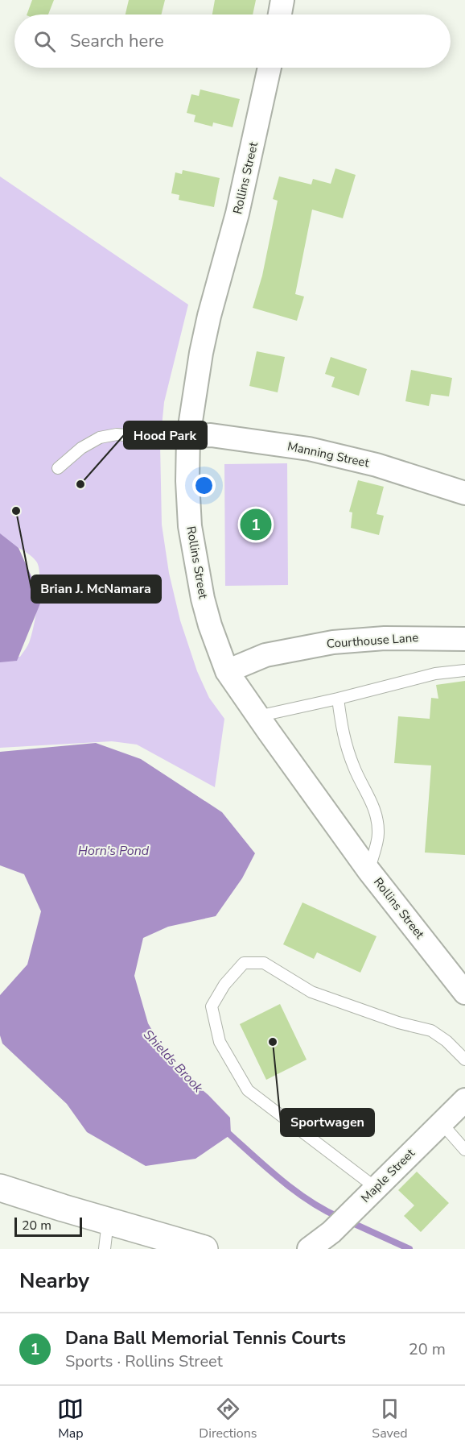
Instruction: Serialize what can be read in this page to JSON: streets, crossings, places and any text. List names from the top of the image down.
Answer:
{
  "streets": {
    "street": [
      "Rollins Street",
      "Manning Street",
      "Courthouse Lane",
      "Maple Street"
    ]
  },
  "crossings": [
    ["Rollins Street", "Manning Street"],
    ["Rollins Street", "Courthouse Lane"]
  ],
  "water": ["Horn's Pond", "Shields Brook"],
  "places": ["Hood Park", "Brian J. McNamara", "Sportwagen"],
  "scale_bar": "20 m",
  "page": {
    "search": "Search here",
    "pins": "1",
    "scale": "20 m",
    "heading": "Nearby",
    "list": [
      {
        "mark": "1",
        "name": "Dana Ball Memorial Tennis Courts",
        "note": "Sports · Rollins Street",
        "value": "20 m"
      }
    ],
    "nav": ["Map", "Directions", "Saved"]
  }
}
